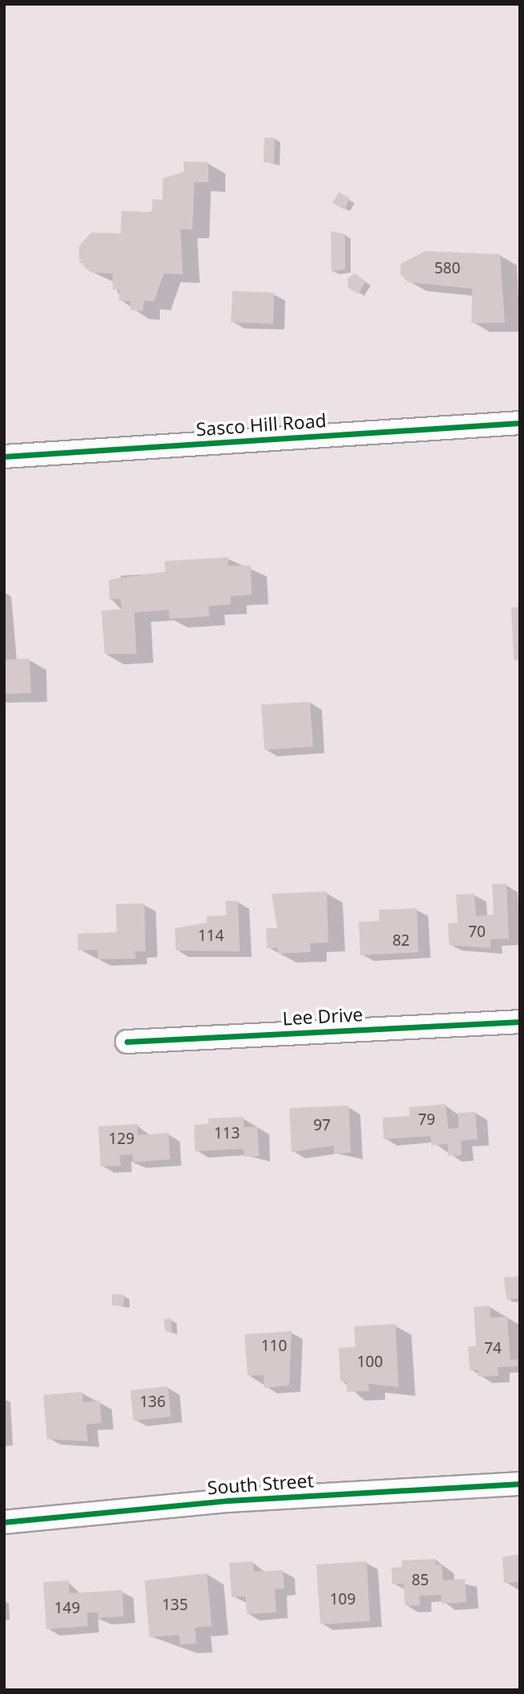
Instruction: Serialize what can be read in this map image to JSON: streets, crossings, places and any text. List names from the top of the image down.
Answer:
{
  "streets": {
    "street": ["Sasco Hill Road", "Lee Drive", "South Street"]
  },
  "house_numbers": [
    "580",
    "70",
    "114",
    "82",
    "79",
    "97",
    "113",
    "129",
    "110",
    "74",
    "100",
    "136",
    "85",
    "109",
    "135",
    "149"
  ]
}
